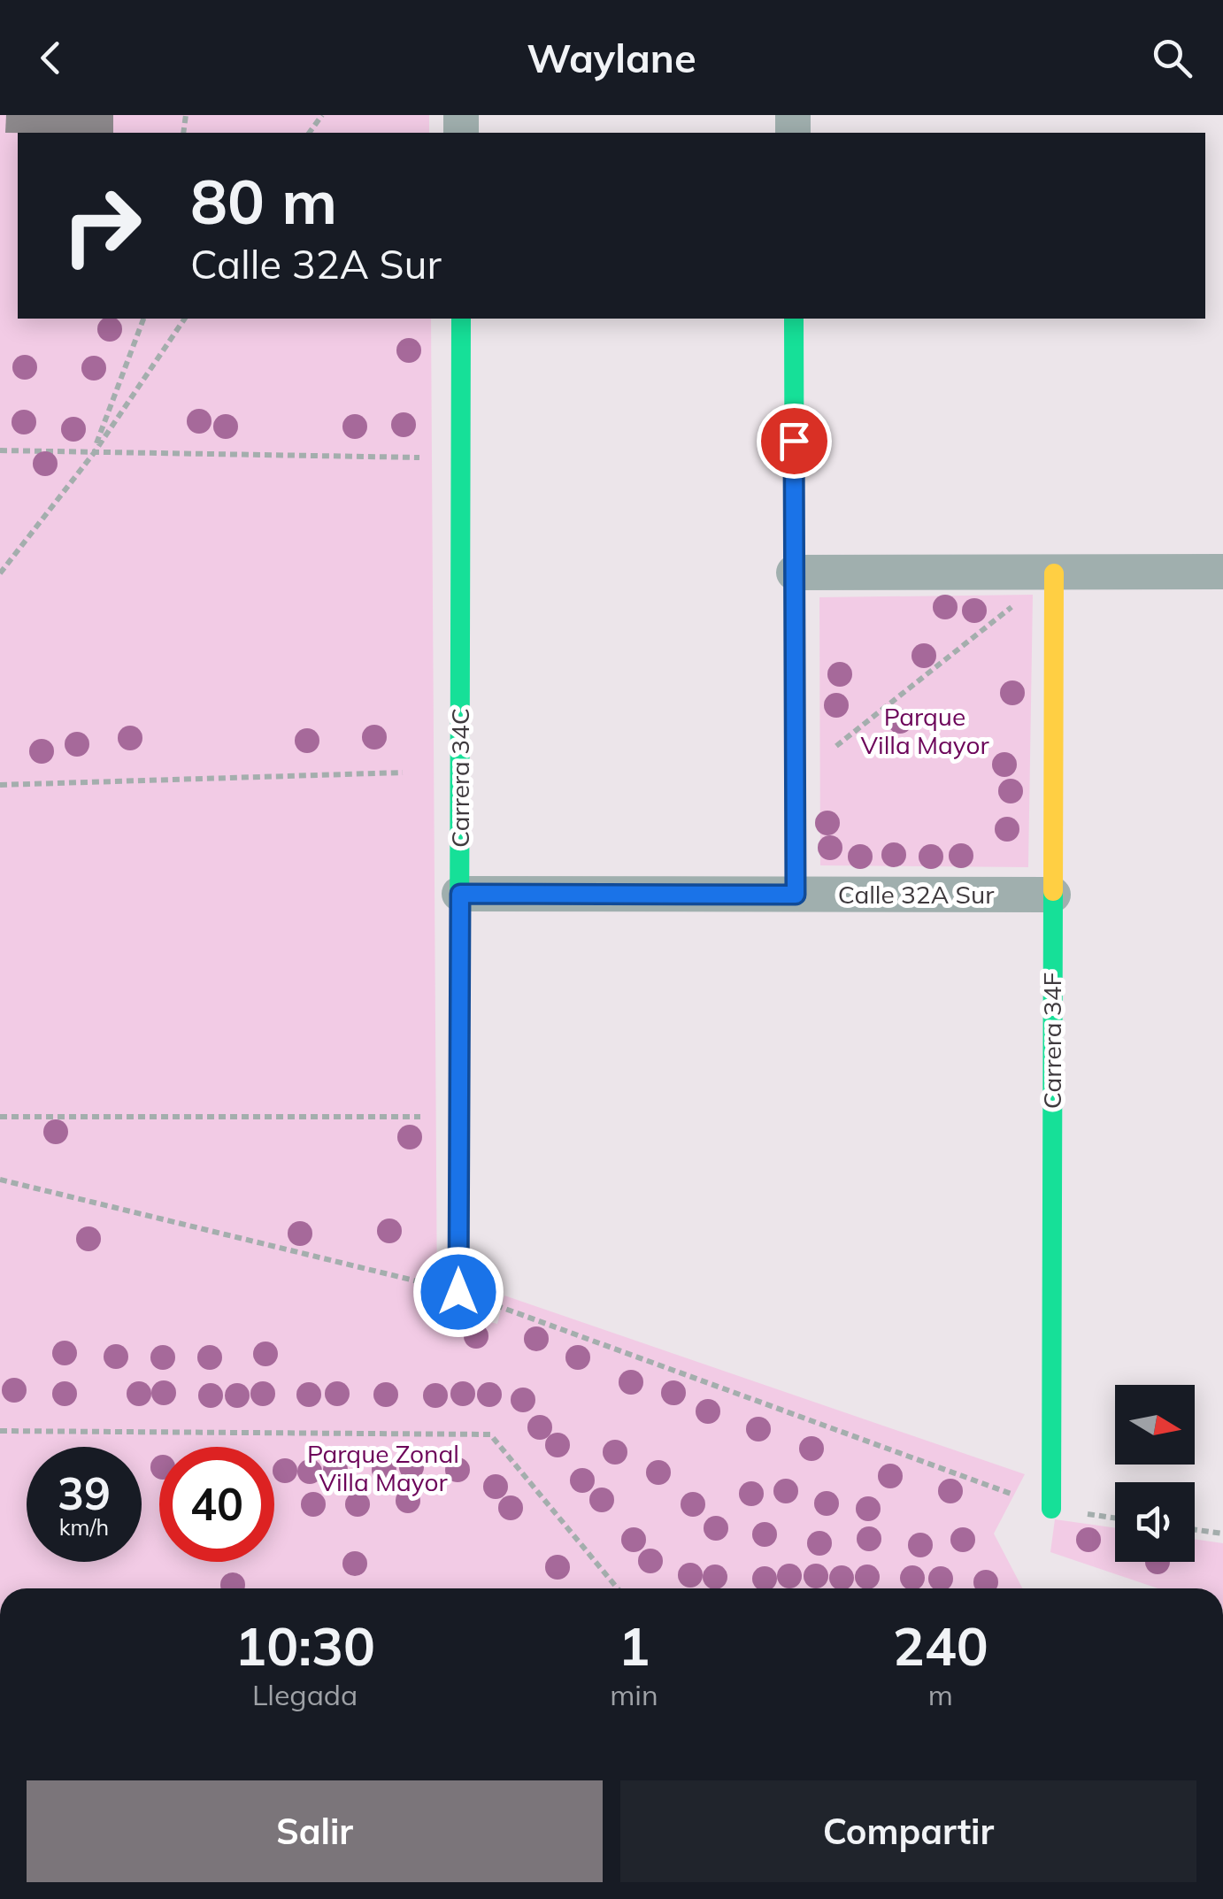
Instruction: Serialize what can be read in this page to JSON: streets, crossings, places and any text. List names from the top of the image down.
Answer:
{
  "streets": {
    "street": ["Carrera 34C", "Calle 32A Sur", "Carrera 34F"]
  },
  "crossings": [
    ["Carrera 34C", "Calle 32A Sur"],
    ["Calle 32A Sur", "Carrera 34F"]
  ],
  "parks": ["Parque Villa Mayor", "Parque Zonal Villa Mayor"],
  "north": "right",
  "page": {
    "header": "Waylane",
    "turn": ["80 m", "Calle 32A Sur"],
    "speed": "39 km/h",
    "limit": "40",
    "eta": [
      "10:30",
      "Llegada",
      "1",
      "min",
      "240",
      "m"
    ],
    "buttons": ["Salir", "Compartir"]
  }
}
